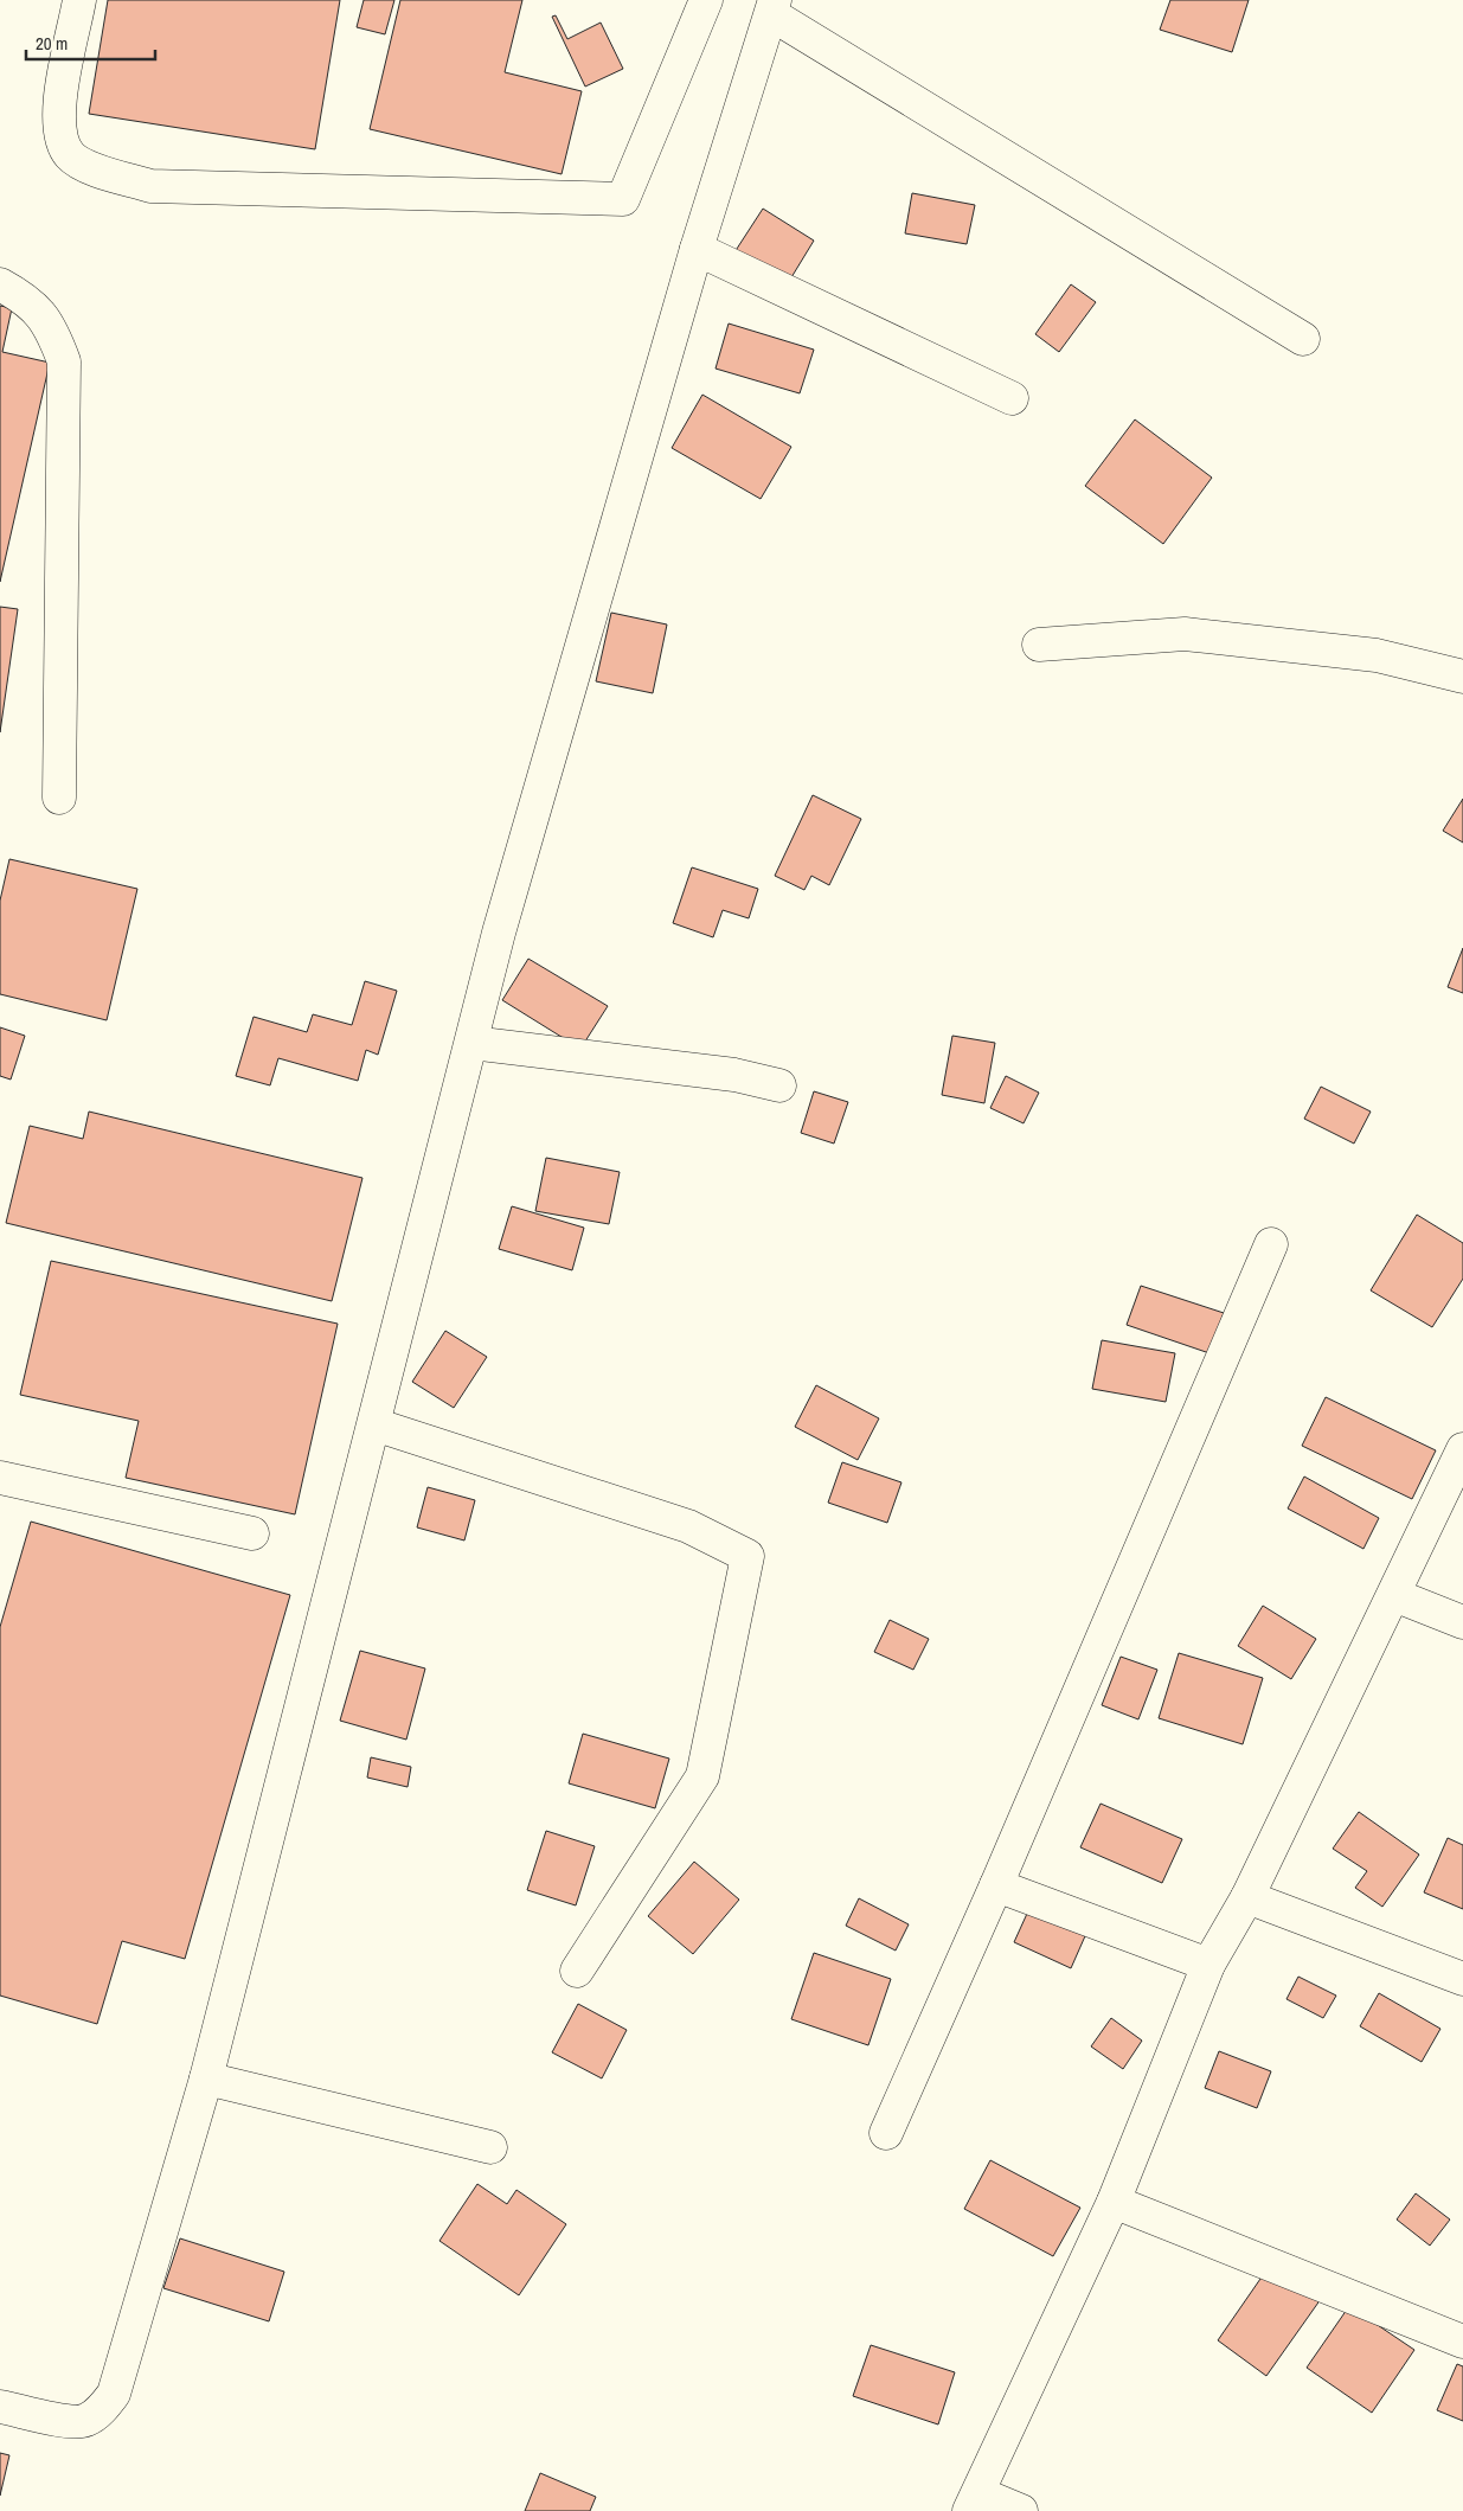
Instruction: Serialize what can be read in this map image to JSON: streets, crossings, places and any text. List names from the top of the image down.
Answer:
{
  "scale_bar": "20 m"
}
